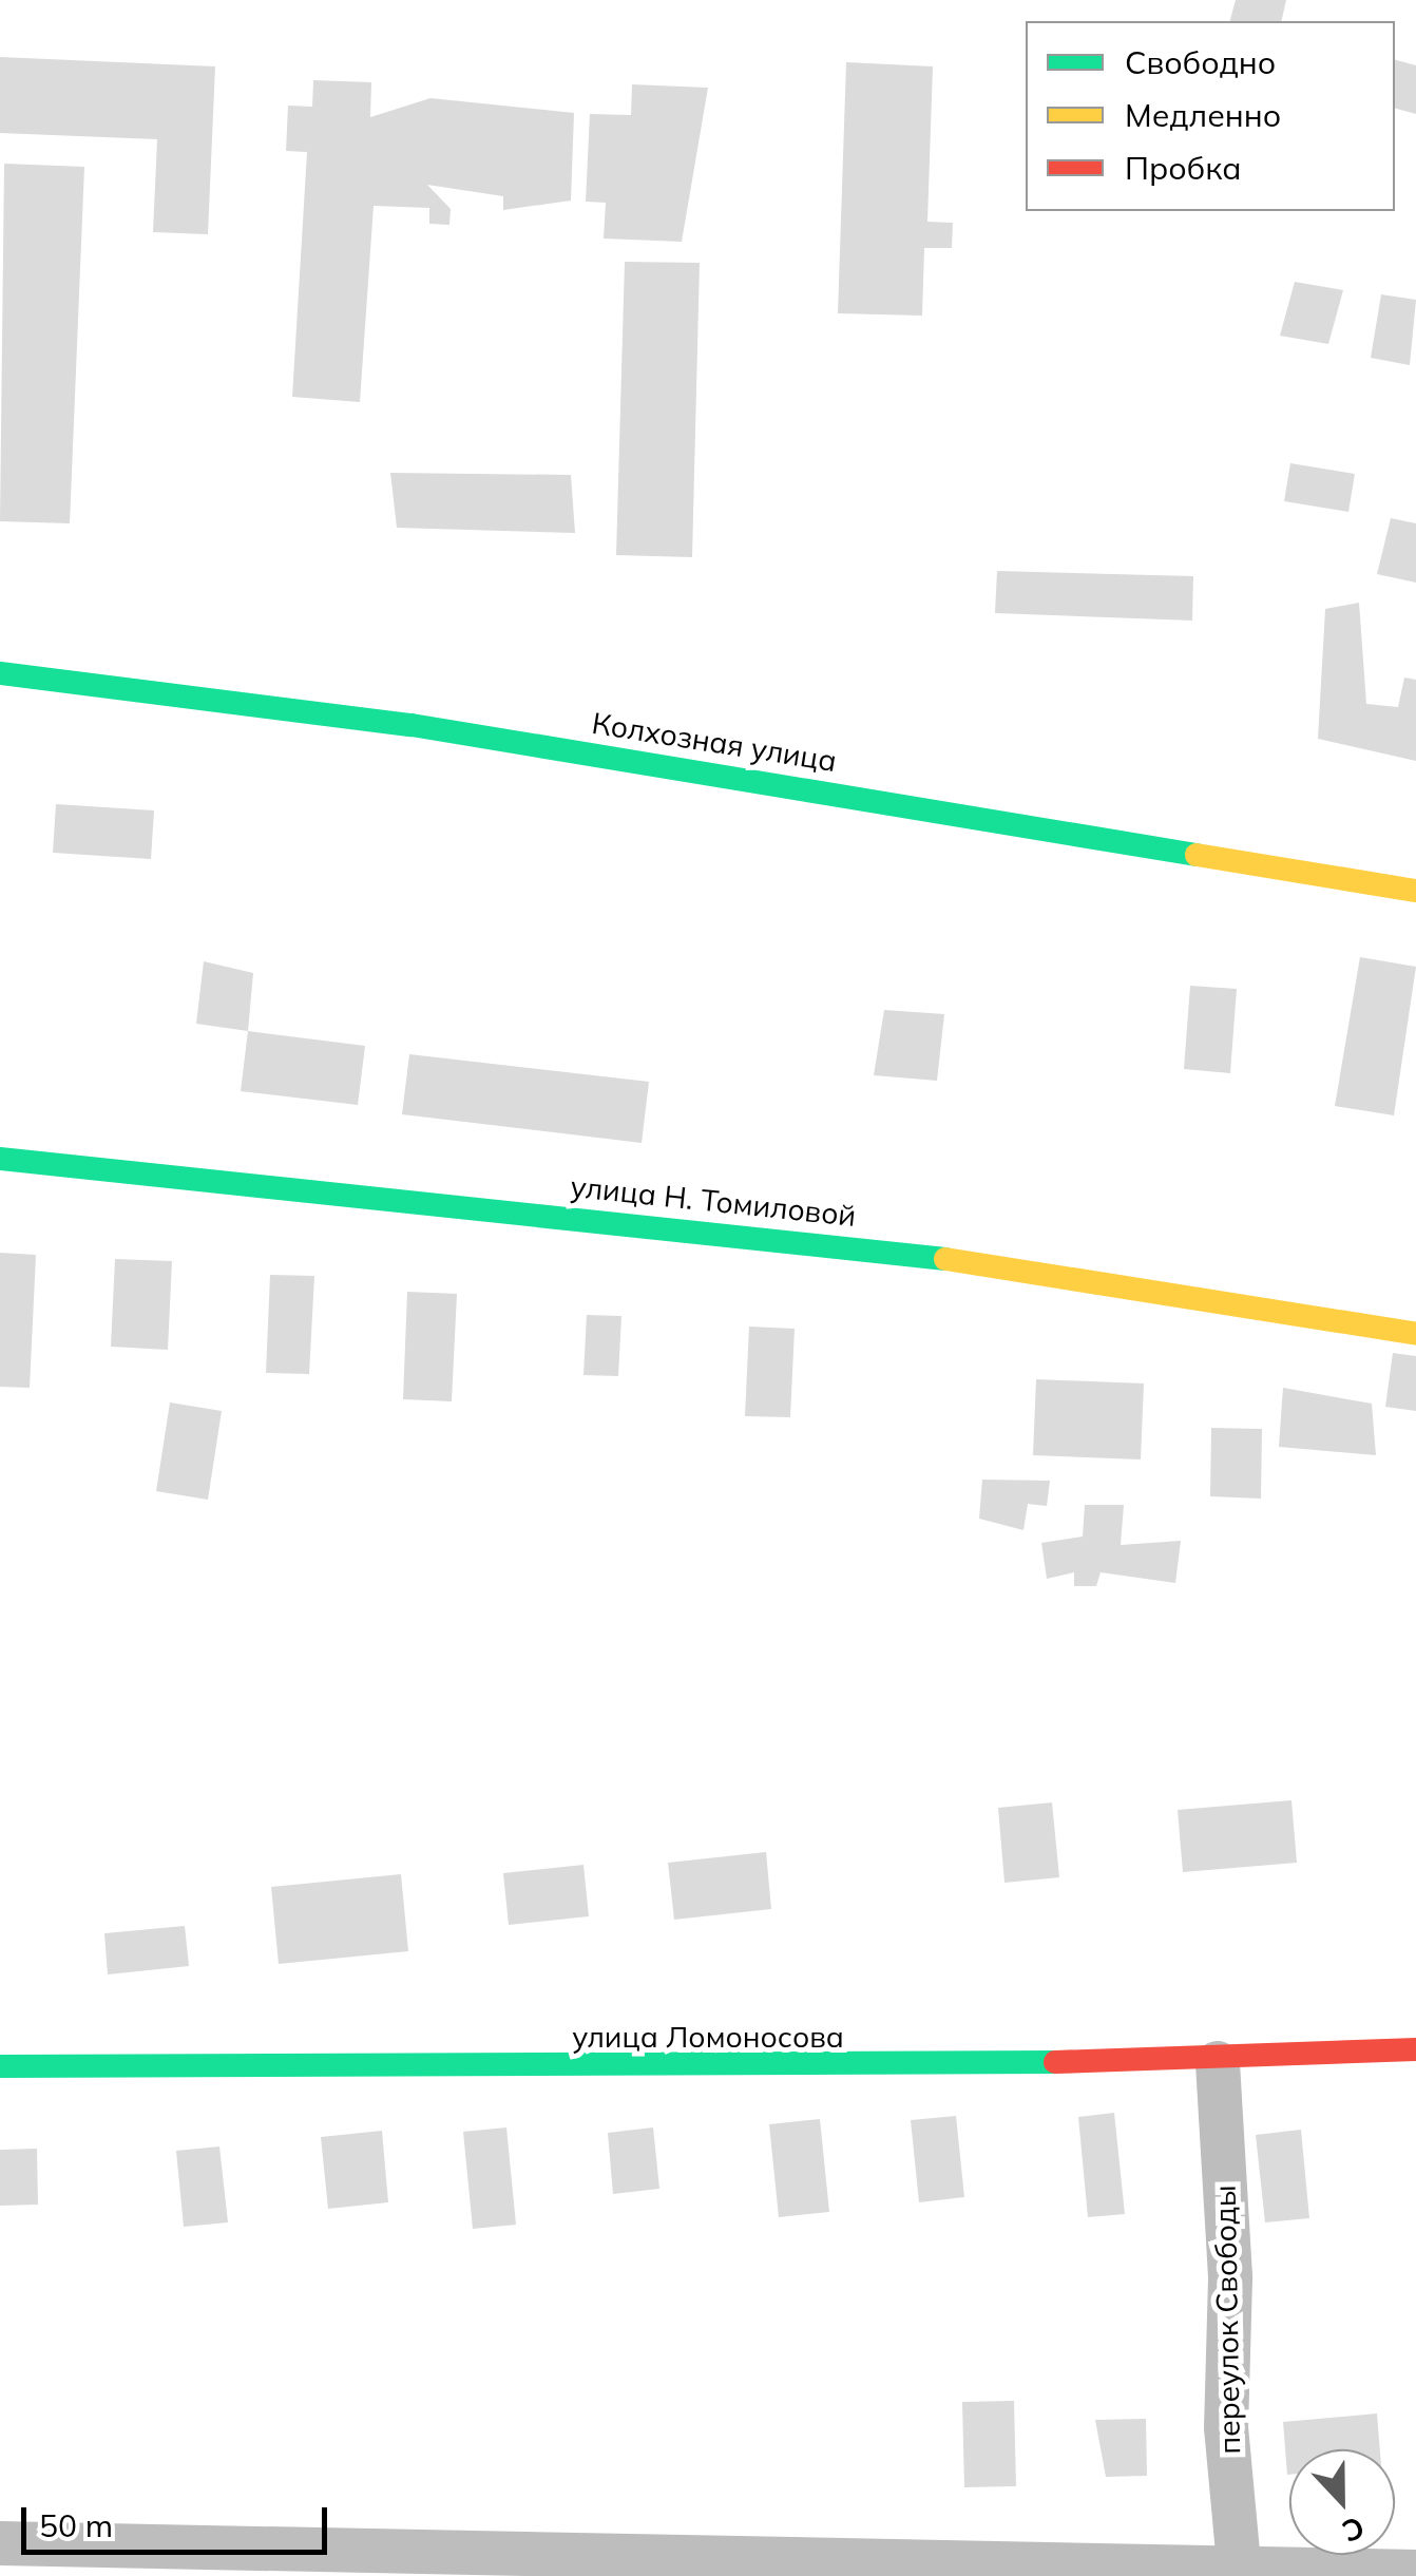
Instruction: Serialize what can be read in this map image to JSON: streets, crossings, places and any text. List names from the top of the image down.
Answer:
{
  "streets": {
    "street": [
      "Колхозная улица",
      "улица Н. Томиловой",
      "улица Ломоносова",
      "переулок Свободы"
    ]
  },
  "crossings": [
    ["улица Ломоносова", "переулок Свободы"]
  ],
  "legend": ["Свободно", "Медленно", "Пробка"],
  "scale_bar": "50 m",
  "north": "bottom"
}
